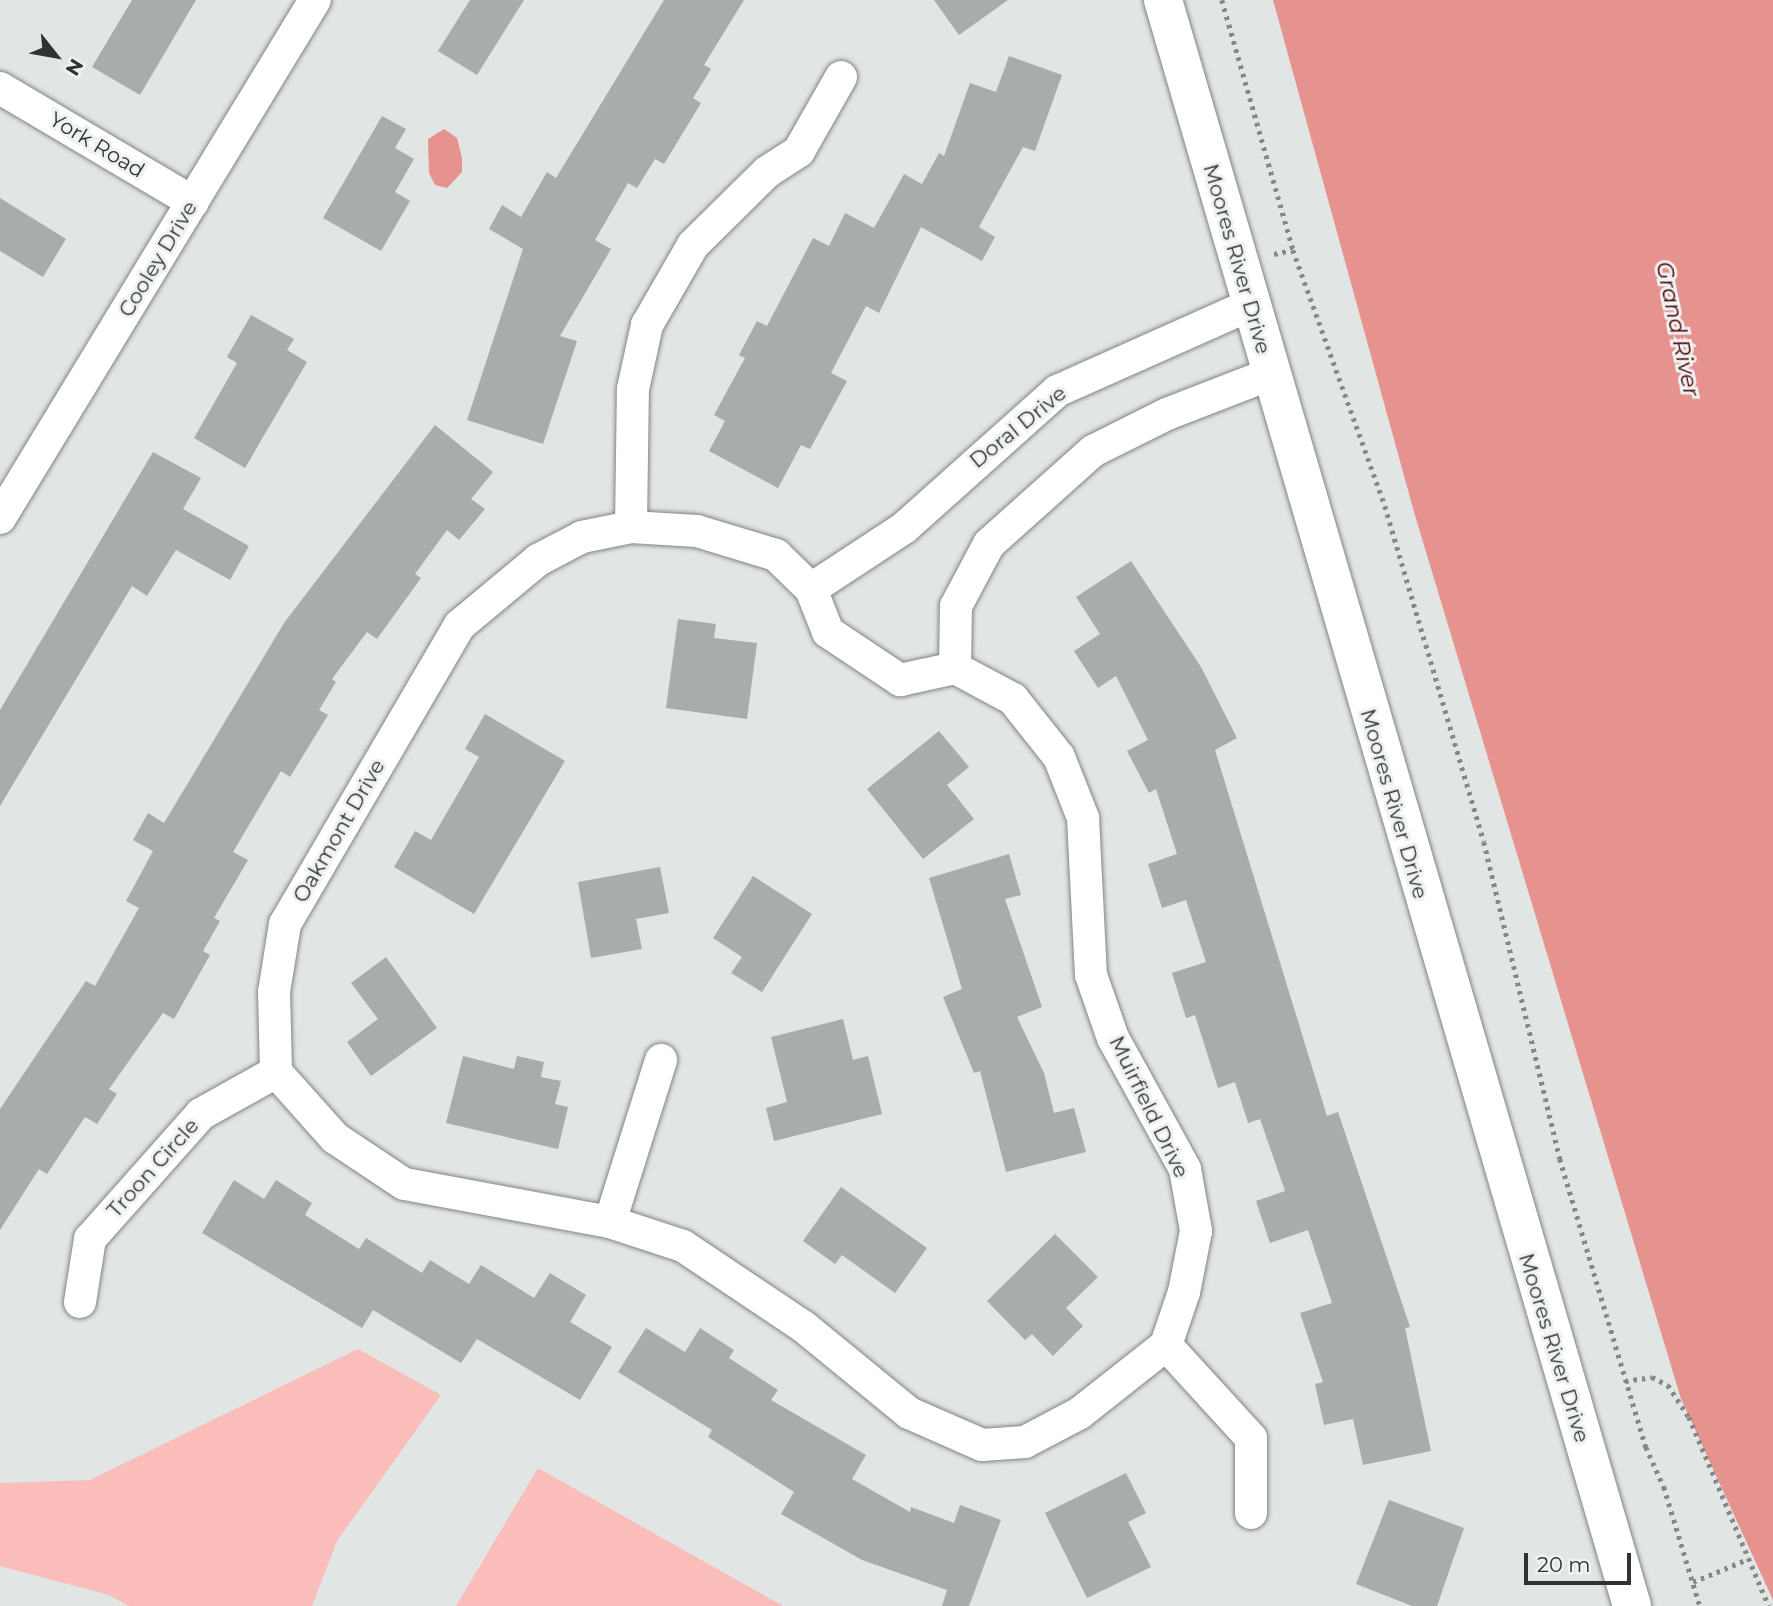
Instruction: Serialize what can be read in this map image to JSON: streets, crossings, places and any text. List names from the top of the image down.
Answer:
{
  "streets": {
    "street": [
      "York Road",
      "Cooley Drive",
      "Moores River Drive",
      "Doral Drive",
      "Oakmont Drive",
      "Muirfield Drive",
      "Troon Circle"
    ]
  },
  "crossings": [
    ["York Road", "Cooley Drive"],
    ["Moores River Drive", "Doral Drive"],
    ["Doral Drive", "Oakmont Drive"],
    ["Oakmont Drive", "Troon Circle"]
  ],
  "water": ["Grand River"],
  "scale_bar": "20 m",
  "north": "bottom right"
}
